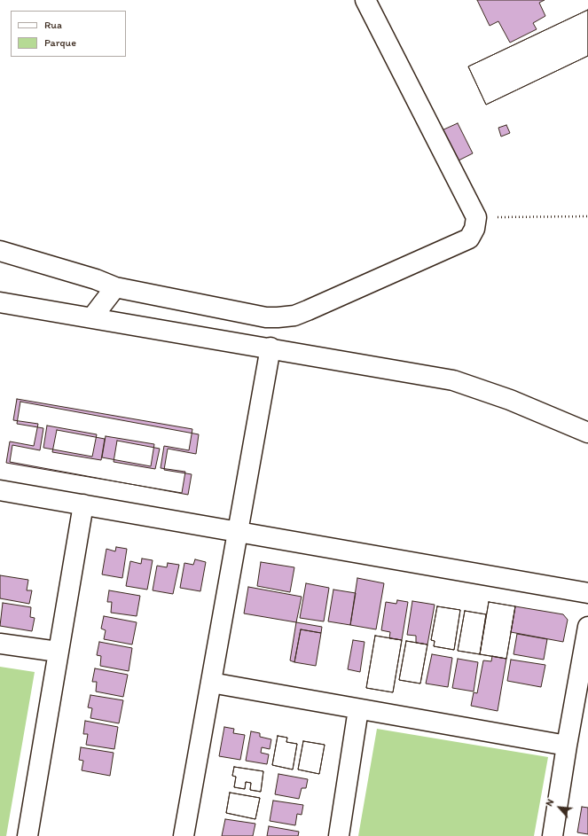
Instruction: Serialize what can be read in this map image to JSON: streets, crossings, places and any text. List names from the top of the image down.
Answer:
{
  "legend": ["Rua", "Parque"],
  "north": "top left"
}
